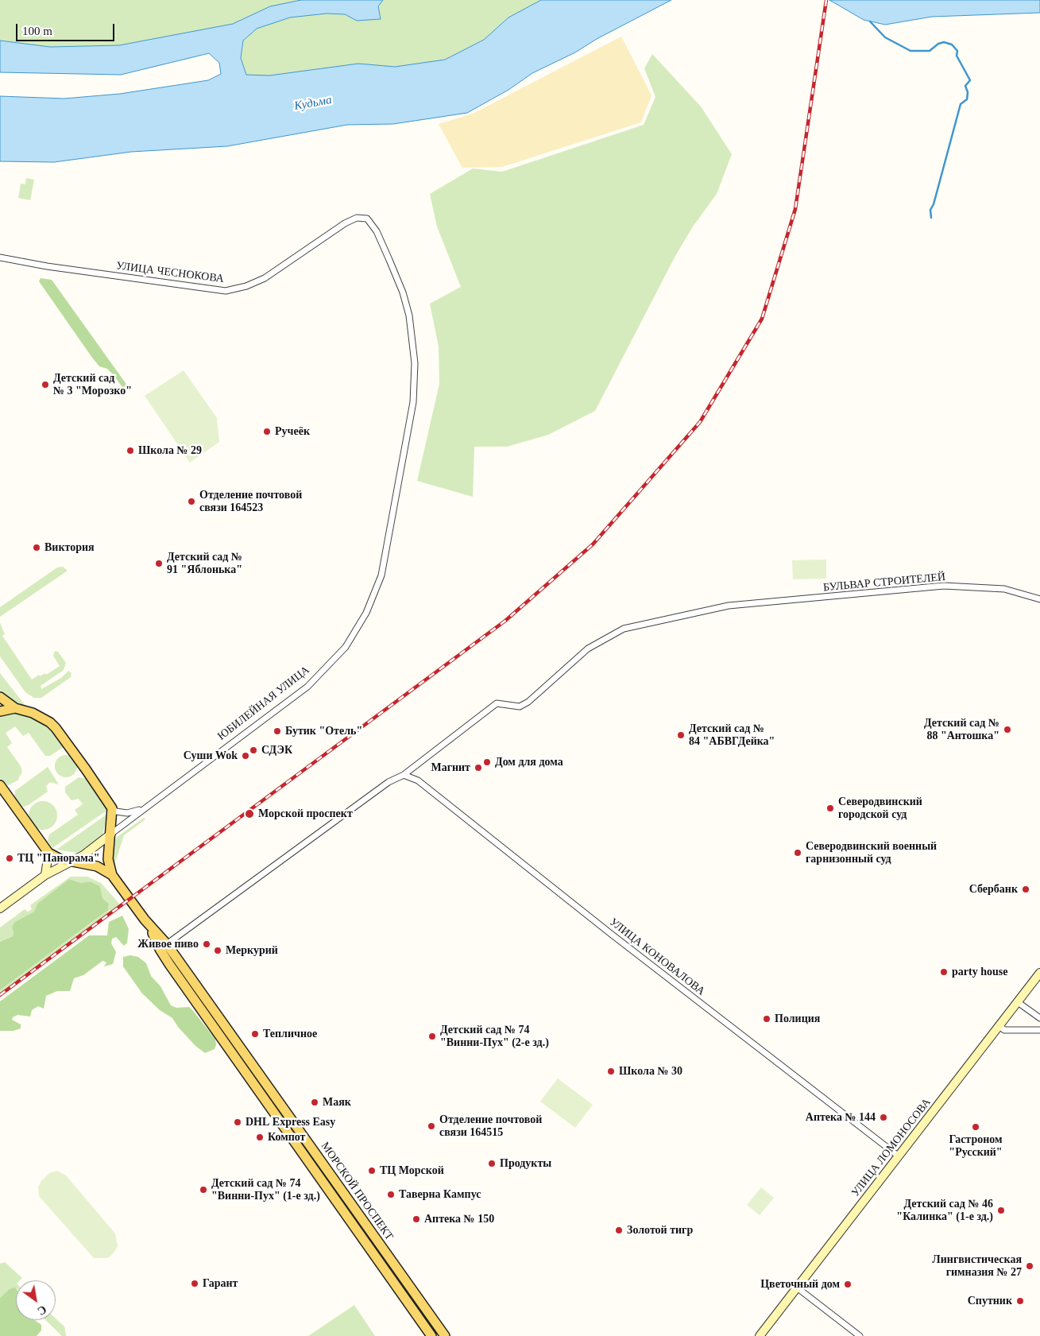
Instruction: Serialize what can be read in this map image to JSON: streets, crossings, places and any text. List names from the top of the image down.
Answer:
{
  "streets": {
    "main road": ["МОРСКОЙ ПРОСПЕКТ"],
    "street": [
      "УЛИЦА ЧЕСНОКОВА",
      "БУЛЬВАР СТРОИТЕЛЕЙ",
      "ЮБИЛЕЙНАЯ УЛИЦА",
      "УЛИЦА КОНОВАЛОВА",
      "УЛИЦА ЛОМОНОСОВА"
    ]
  },
  "crossings": [
    ["УЛИЦА ЧЕСНОКОВА", "ЮБИЛЕЙНАЯ УЛИЦА"],
    ["БУЛЬВАР СТРОИТЕЛЕЙ", "УЛИЦА КОНОВАЛОВА"],
    ["БУЛЬВАР СТРОИТЕЛЕЙ", "МОРСКОЙ ПРОСПЕКТ"],
    ["ЮБИЛЕЙНАЯ УЛИЦА", "МОРСКОЙ ПРОСПЕКТ"],
    ["УЛИЦА КОНОВАЛОВА", "УЛИЦА ЛОМОНОСОВА"]
  ],
  "water": ["Кудьма"],
  "places": [
    "Детский сад № 3 \"Морозко\"",
    "Ручеёк",
    "Школа № 29",
    "Отделение почтовой связи 164523",
    "Виктория",
    "Детский сад № 91 \"Яблонька\"",
    "Детский сад № 88 \"Антошка\"",
    "Бутик \"Отель\"",
    "Детский сад № 84 \"АБВГДейка\"",
    "СДЭК",
    "Суши Wok",
    "Дом для дома",
    "Магнит",
    "Северодвинский городской суд",
    "Морской проспект",
    "Северодвинский военный гарнизонный суд",
    "ТЦ \"Панорама\"",
    "Сбербанк",
    "Живое пиво",
    "Меркурий",
    "party house",
    "Полиция",
    "Тепличное",
    "Детский сад № 74 \"Винни-Пух\" (2-е зд.)",
    "Школа № 30",
    "Маяк",
    "Аптека № 144",
    "DHL Express Easy",
    "Отделение почтовой связи 164515",
    "Гастроном \"Русский\"",
    "Компот",
    "Продукты",
    "ТЦ Морской",
    "Детский сад № 74 \"Винни-Пух\" (1-е зд.)",
    "Таверна Кампус",
    "Детский сад № 46 \"Калинка\" (1-е зд.)",
    "Аптека № 150",
    "Золотой тигр",
    "Лингвистическая гимназия № 27",
    "Гарант",
    "Цветочный дом",
    "Спутник"
  ],
  "scale_bar": "100 m",
  "north": "bottom right"
}
